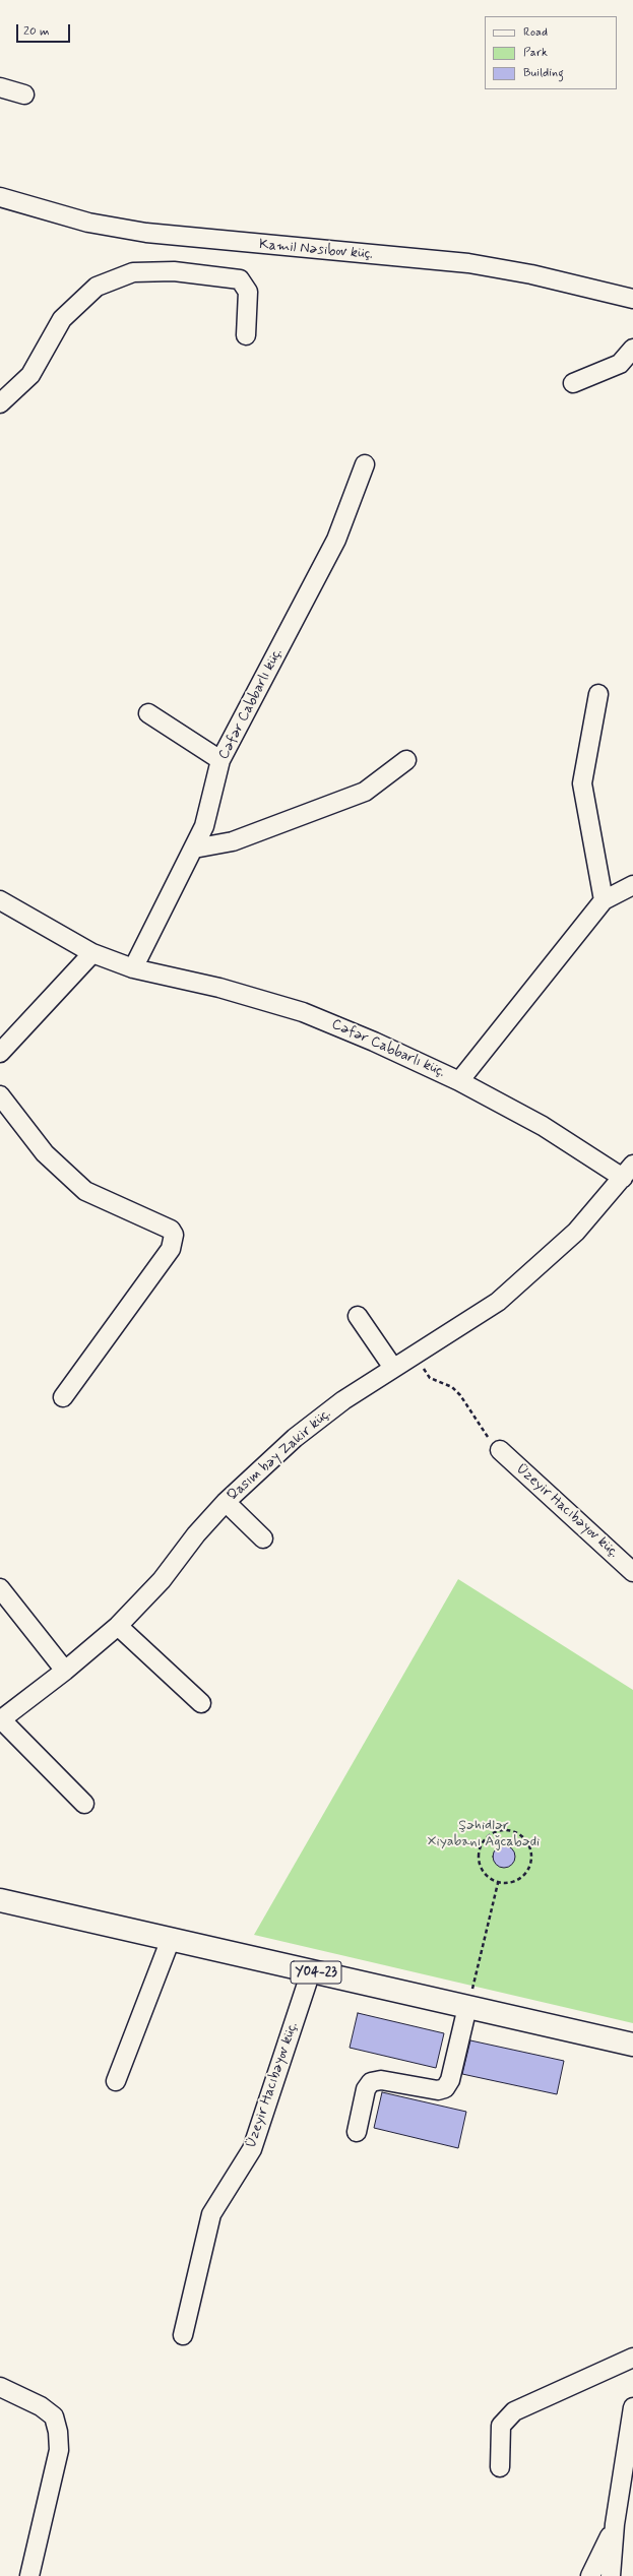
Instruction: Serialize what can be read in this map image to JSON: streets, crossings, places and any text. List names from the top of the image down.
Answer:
{
  "streets": {
    "main road": ["Y04-23"],
    "street": [
      "Kamil Nəsibov küç.",
      "Cəfər Cabbarlı küç.",
      "Qasım bəy Zakir küç.",
      "Üzeyir Hacıbəyov küç."
    ]
  },
  "crossings": [
    ["Cəfər Cabbarlı küç.", "Qasım bəy Zakir küç."],
    ["Üzeyir Hacıbəyov küç.", "Y04-23"]
  ],
  "parks": ["Şəhidlər Xiyabanı Ağcabədi"],
  "legend": ["Road", "Park", "Building"],
  "scale_bar": "20 m"
}
